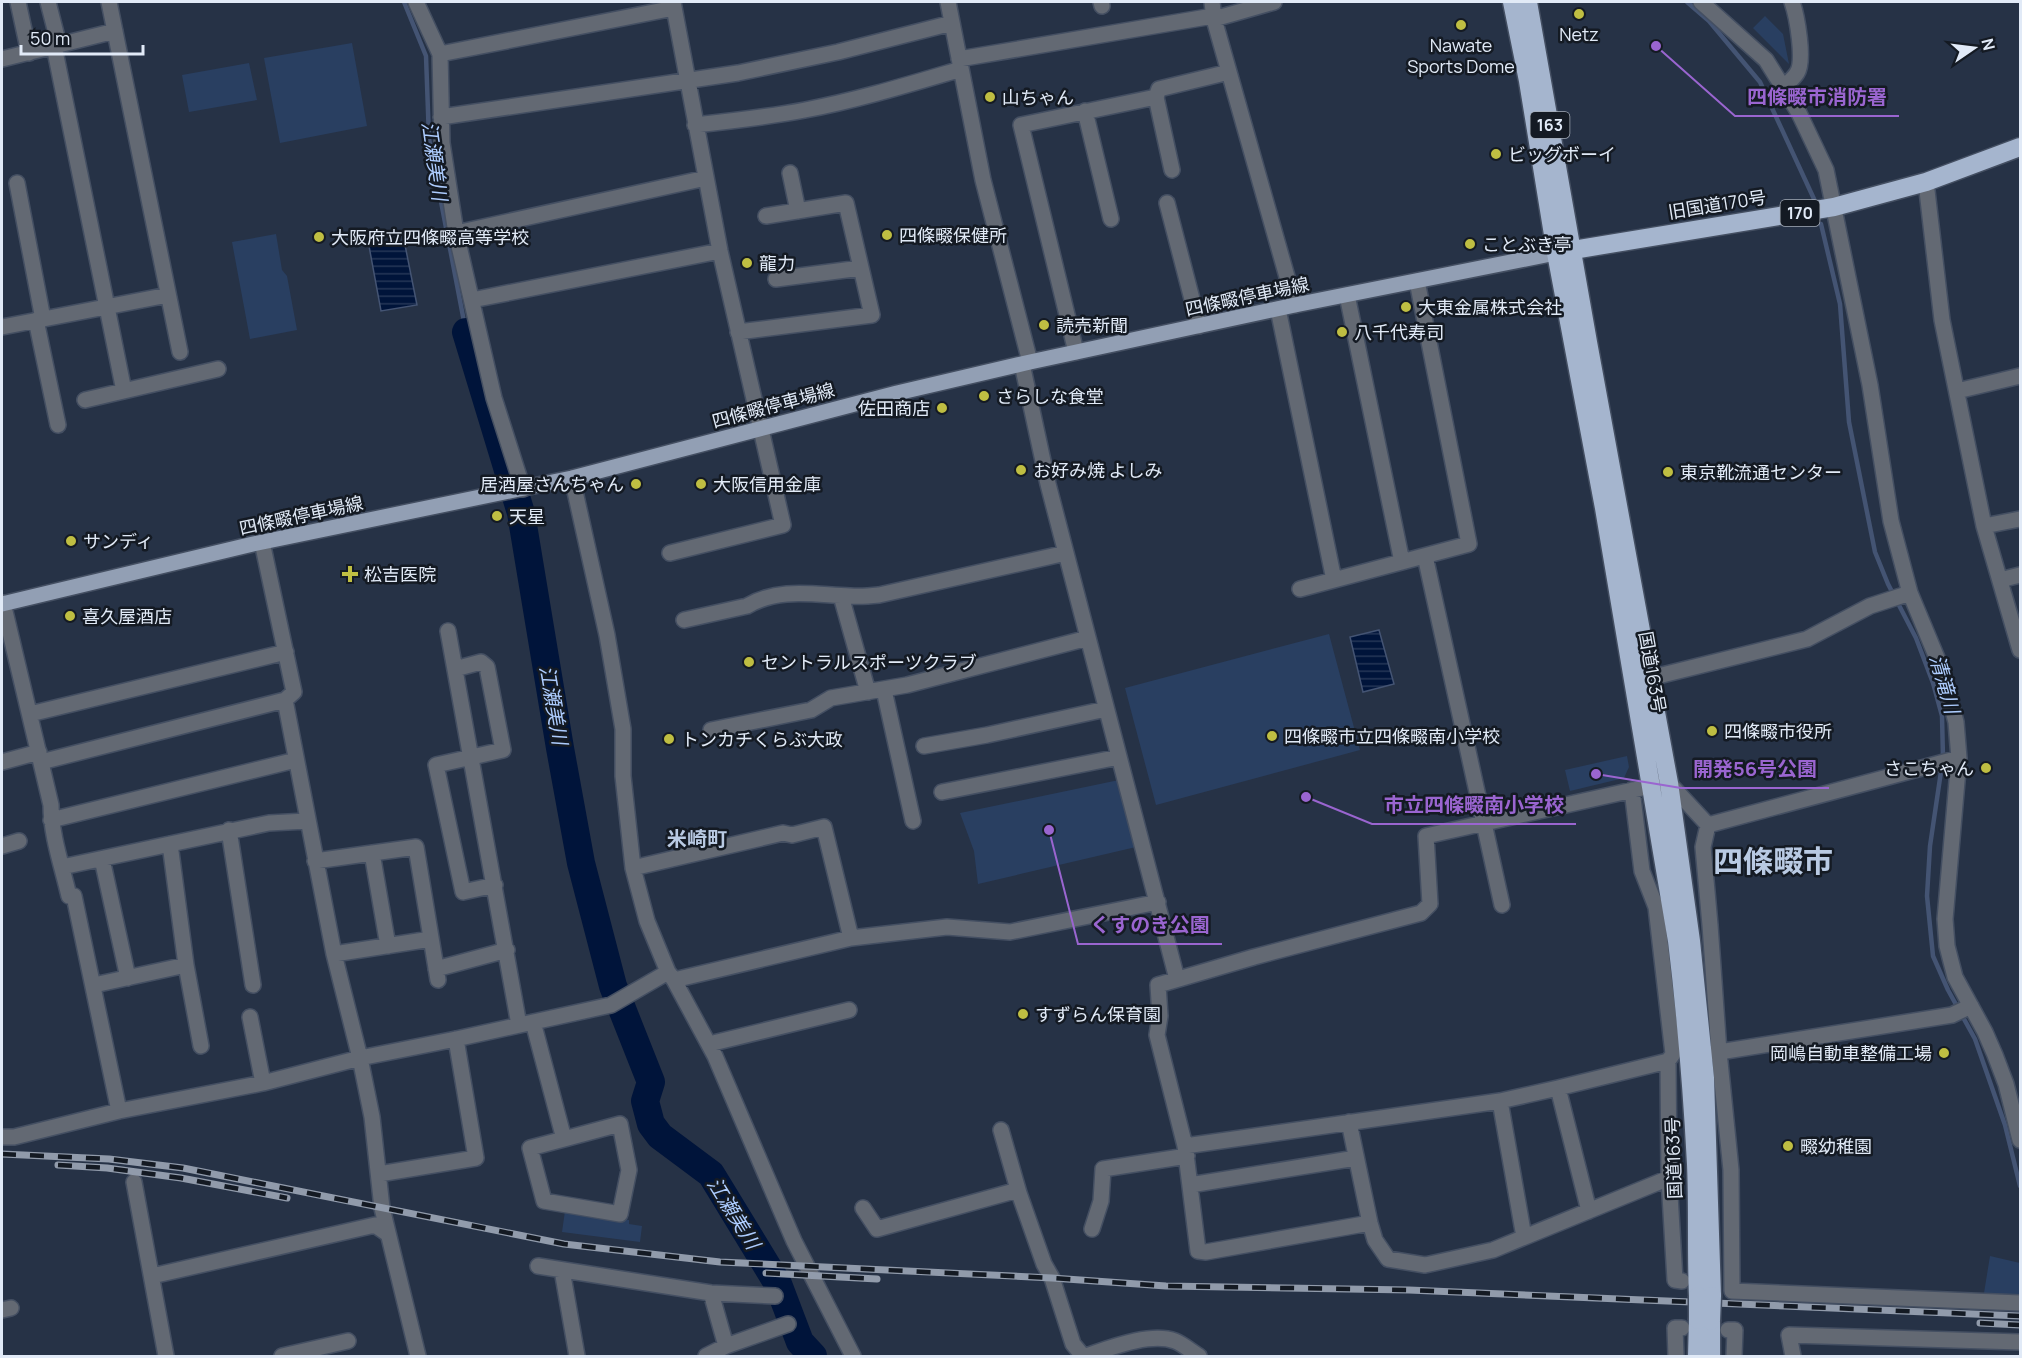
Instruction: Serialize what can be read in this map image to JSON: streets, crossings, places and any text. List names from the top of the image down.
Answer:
{
  "streets": {
    "highway": [
      "163",
      "旧国道170号",
      "170",
      "国道163号"
    ],
    "main road": ["四條畷停車場線"]
  },
  "crossings": [
    ["旧国道170号", "四條畷停車場線"],
    ["旧国道170号", "国道163号"],
    ["四條畷停車場線", "国道163号"]
  ],
  "districts": ["米崎町", "四條畷市"],
  "water": ["江瀬美川", "清滝川"],
  "places": {
    "other": [
      "Netz",
      "Nawate Sports Dome",
      "四條畷市消防署",
      "山ちゃん",
      "ビッグボーイ",
      "四條畷保健所",
      "大阪府立四條畷高等学校",
      "ことぶき亭",
      "龍力",
      "大東金属株式会社",
      "読売新聞",
      "八千代寿司",
      "さらしな食堂",
      "佐田商店",
      "お好み焼 よしみ",
      "東京靴流通センター",
      "居酒屋さんちゃん",
      "大阪信用金庫",
      "天星",
      "サンディ",
      "喜久屋酒店",
      "セントラルスポーツクラブ",
      "四條畷市役所",
      "四條畷市立四條畷南小学校",
      "トンカチくらぶ大政",
      "さこちゃん",
      "開発56号公園",
      "市立四條畷南小学校",
      "くすのき公園",
      "すずらん保育園",
      "岡嶋自動車整備工場",
      "畷幼稚園"
    ],
    "health": ["松吉医院"]
  },
  "scale_bar": "50 m",
  "north": "right"
}
